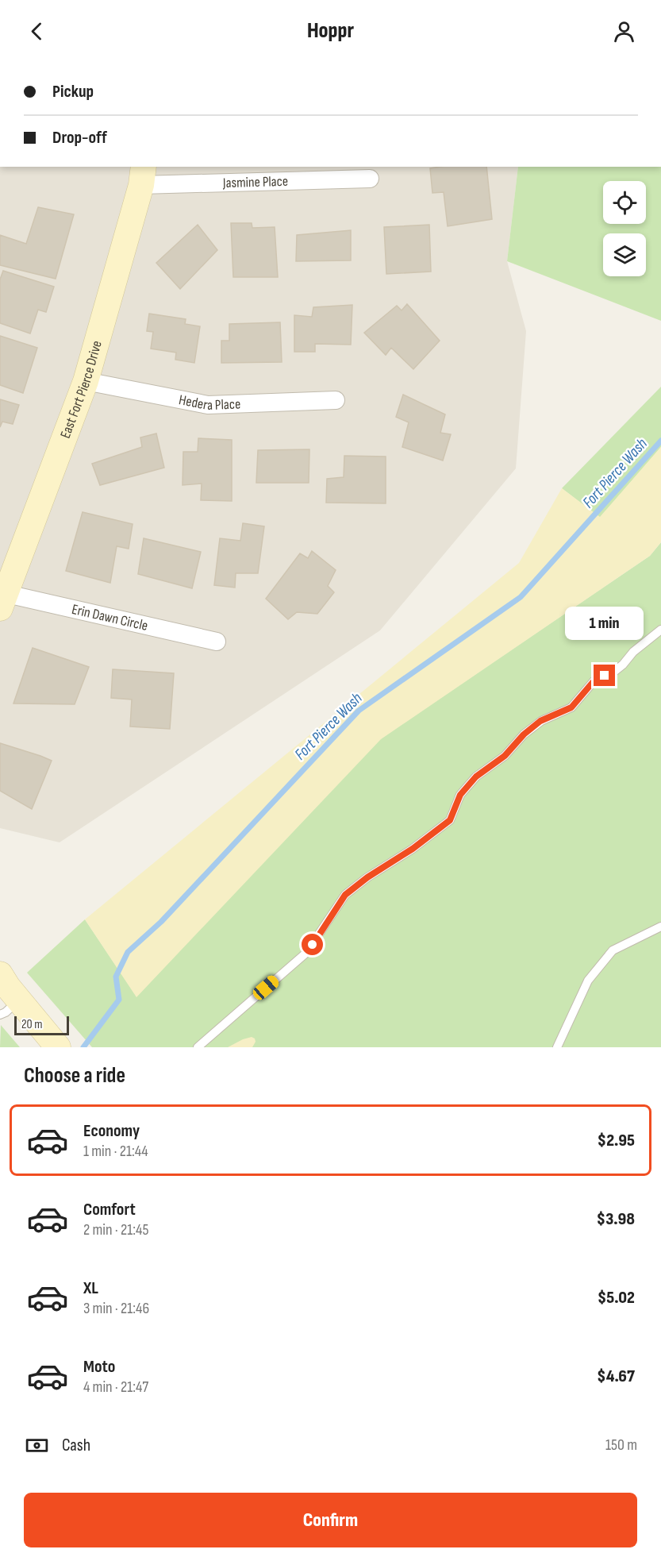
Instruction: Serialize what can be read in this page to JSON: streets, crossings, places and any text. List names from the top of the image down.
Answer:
{
  "streets": {
    "street": [
      "Jasmine Place",
      "East Fort Pierce Drive",
      "Hedera Place",
      "Erin Dawn Circle"
    ]
  },
  "crossings": [
    ["Jasmine Place", "East Fort Pierce Drive"],
    ["East Fort Pierce Drive", "Hedera Place"],
    ["East Fort Pierce Drive", "Erin Dawn Circle"]
  ],
  "water": ["Fort Pierce Wash"],
  "scale_bar": "20 m",
  "page": {
    "header": "Hoppr",
    "banner": ["Pickup", "Drop-off"],
    "bubble": "1 min",
    "scale": "20 m",
    "heading": "Choose a ride",
    "list": [
      {
        "name": "Economy",
        "note": "1 min · 21:44",
        "value": "$2.95"
      },
      {
        "name": "Comfort",
        "note": "2 min · 21:45",
        "value": "$3.98"
      },
      {
        "name": "XL",
        "note": "3 min · 21:46",
        "value": "$5.02"
      },
      {
        "name": "Moto",
        "note": "4 min · 21:47",
        "value": "$4.67"
      }
    ],
    "pay": ["Cash", "150 m"],
    "buttons": "Confirm"
  }
}
